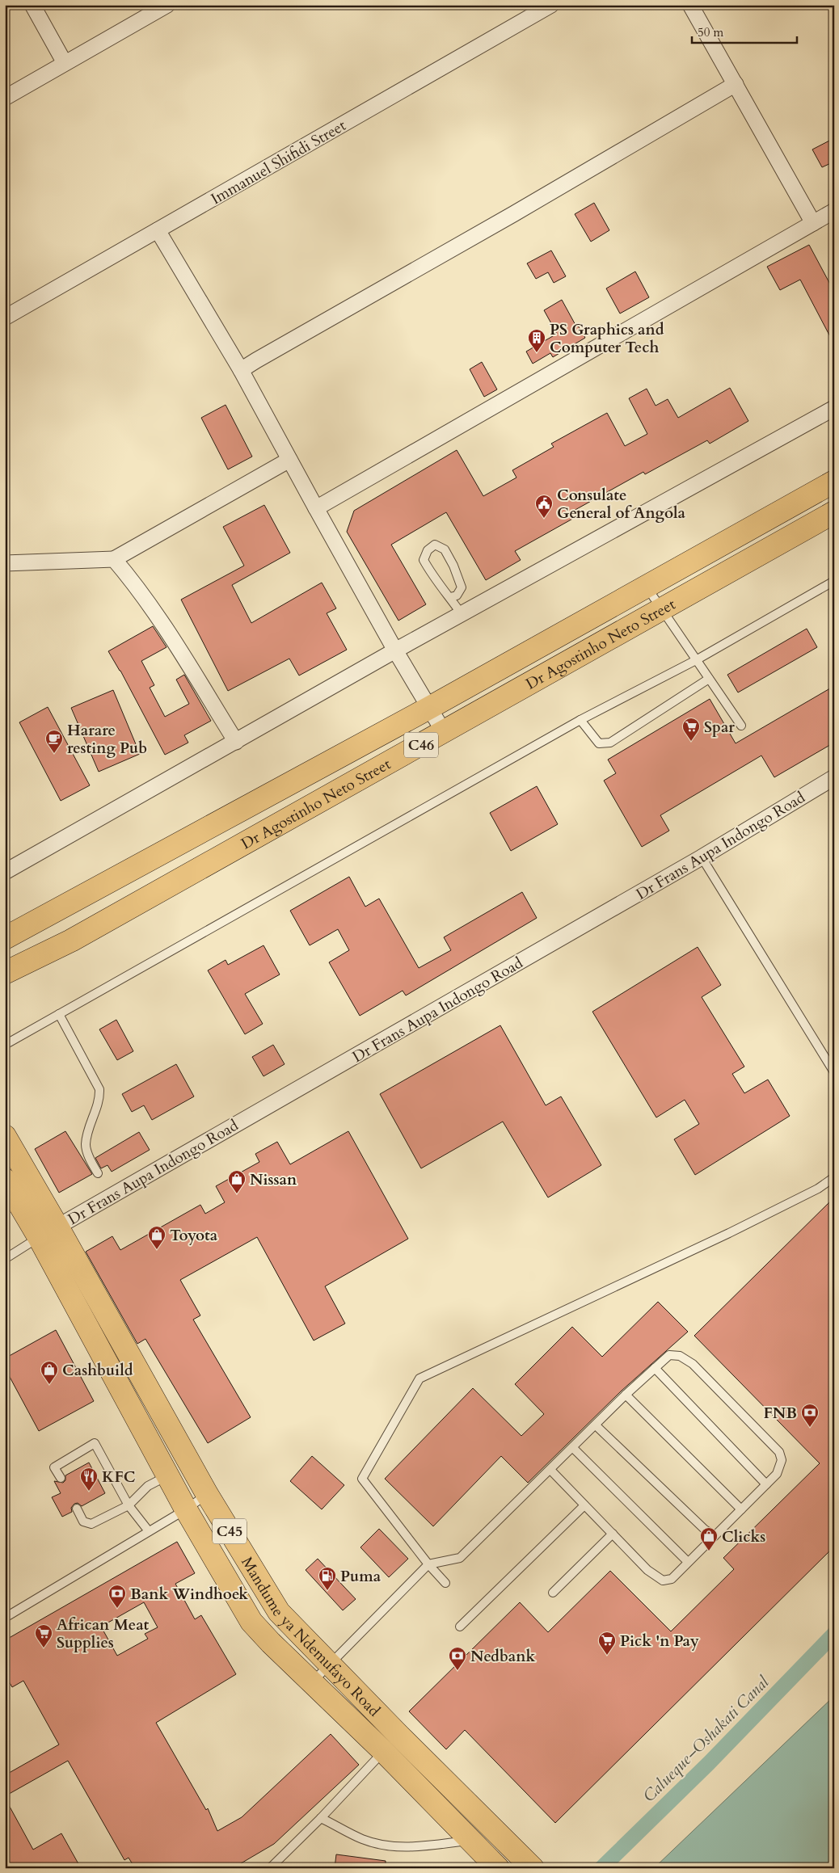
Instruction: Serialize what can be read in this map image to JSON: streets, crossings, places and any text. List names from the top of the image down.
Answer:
{
  "streets": {
    "main road": [
      "Dr Agostinho Neto Street",
      "C46",
      "C45",
      "Mandume ya Ndemufayo Road"
    ],
    "street": ["Immanuel Shifidi Street", "Dr Frans Aupa Indongo Road"]
  },
  "crossings": [
    ["Dr Frans Aupa Indongo Road", "Mandume ya Ndemufayo Road"]
  ],
  "water": ["Calueque–Oshakati Canal"],
  "places": {
    "building": ["PS Graphics and Computer Tech"],
    "public building": ["Consulate General of Angola"],
    "supermarket": ["Spar", "African Meat Supplies", "Pick 'n Pay"],
    "cafe": ["Harare resting Pub"],
    "shop": [
      "Nissan",
      "Toyota",
      "Cashbuild",
      "Clicks"
    ],
    "bank": ["FNB", "Bank Windhoek", "Nedbank"],
    "restaurant": ["KFC"],
    "fuel station": ["Puma"]
  },
  "scale_bar": "50 m"
}
